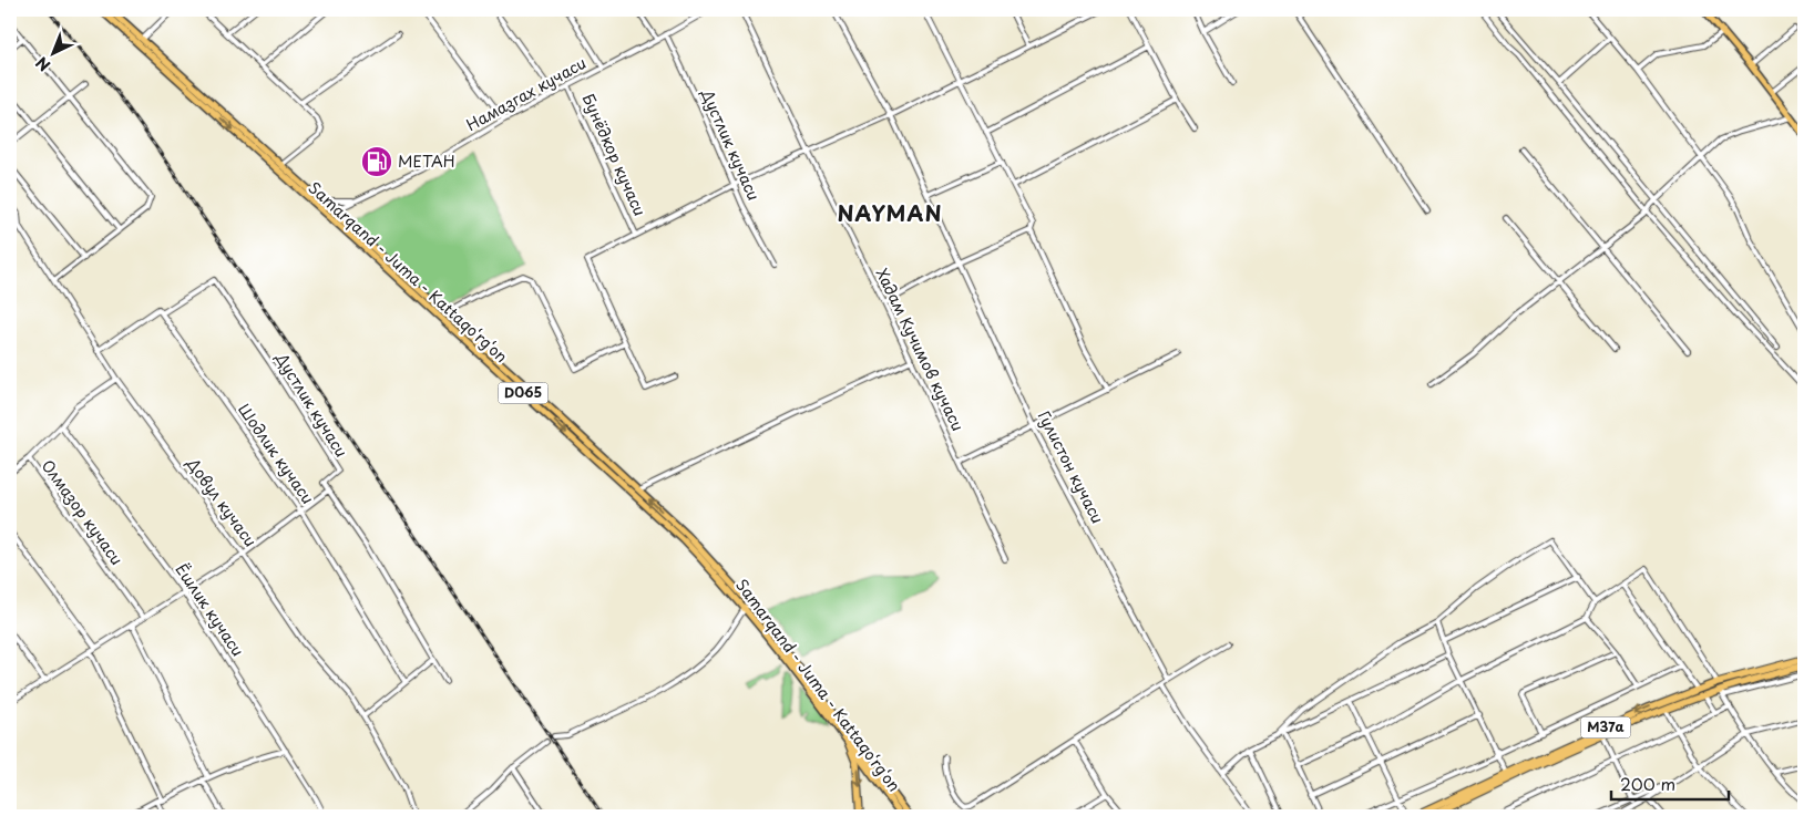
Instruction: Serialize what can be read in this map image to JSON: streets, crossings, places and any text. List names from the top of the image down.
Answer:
{
  "streets": {
    "highway": ["M37a"],
    "main road": ["Samarqand - Juma - Kattaqo‘rg‘on", "D065"],
    "street": [
      "Намазгах кучаси",
      "Дустлик кучаси",
      "Бунёдкор кучаси",
      "Хадам Кучимов кучаси",
      "Шодлик кучаси",
      "Гулистон кучаси",
      "Довул кучаси",
      "Олмазор кучаси",
      "Ёшлик кучаси"
    ]
  },
  "crossings": [
    ["Намазгах кучаси", "Дустлик кучаси"],
    ["Намазгах кучаси", "Бунёдкор кучаси"],
    ["Дустлик кучаси", "Шодлик кучаси"],
    ["Довул кучаси", "Олмазор кучаси"],
    ["Олмазор кучаси", "Ёшлик кучаси"]
  ],
  "districts": ["NAYMAN"],
  "places": {
    "fuel station": ["МЕТАН"]
  },
  "scale_bar": "200 m",
  "north": "bottom left"
}
